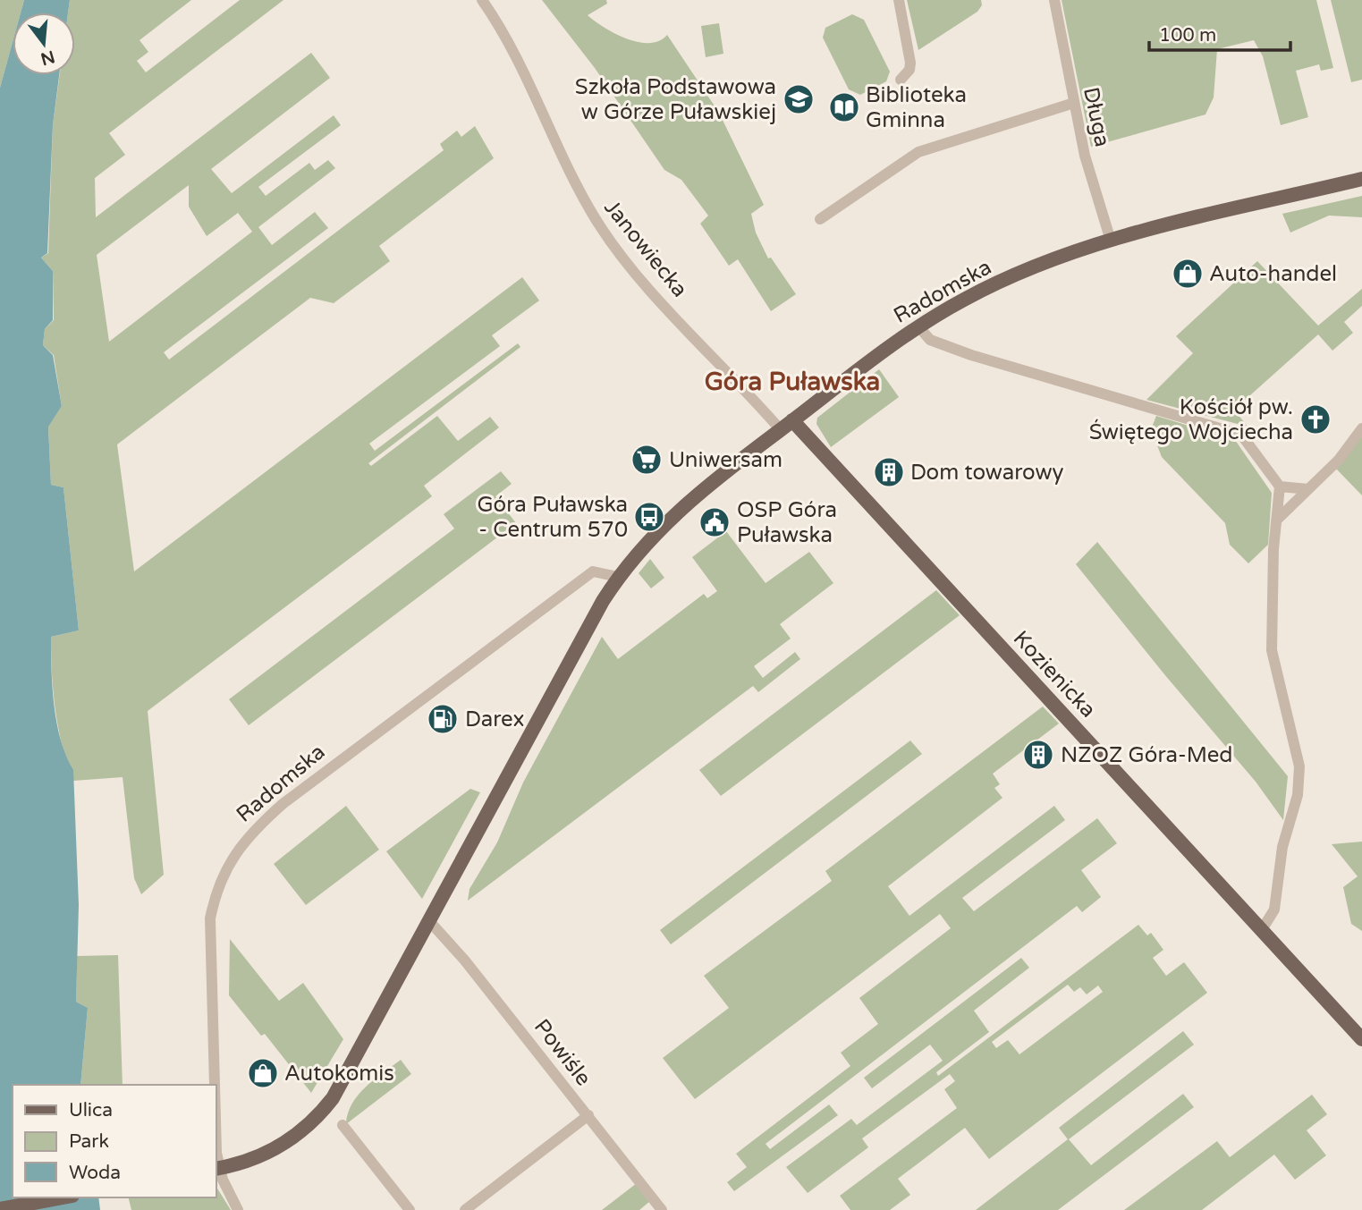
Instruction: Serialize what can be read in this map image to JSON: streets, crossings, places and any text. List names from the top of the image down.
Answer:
{
  "streets": {
    "main road": ["Radomska", "Kozienicka"],
    "street": ["Długa", "Janowiecka", "Powiśle"]
  },
  "crossings": [
    ["Długa", "Radomska"],
    ["Janowiecka", "Radomska"],
    ["Radomska", "Kozienicka"],
    ["Radomska", "Powiśle"]
  ],
  "districts": ["Góra Puławska"],
  "places": {
    "school or university": ["Szkoła Podstawowa w Górze Puławskiej"],
    "library": ["Biblioteka Gminna"],
    "shop": ["Auto-handel", "Autokomis"],
    "church": ["Kościół pw. Świętego Wojciecha"],
    "supermarket": ["Uniwersam"],
    "building": ["Dom towarowy", "NZOZ Góra-Med"],
    "bus stop": ["Góra Puławska - Centrum 570"],
    "public building": ["OSP Góra Puławska"],
    "fuel station": ["Darex"]
  },
  "legend": ["Ulica", "Park", "Woda"],
  "scale_bar": "100 m",
  "north": "bottom"
}
